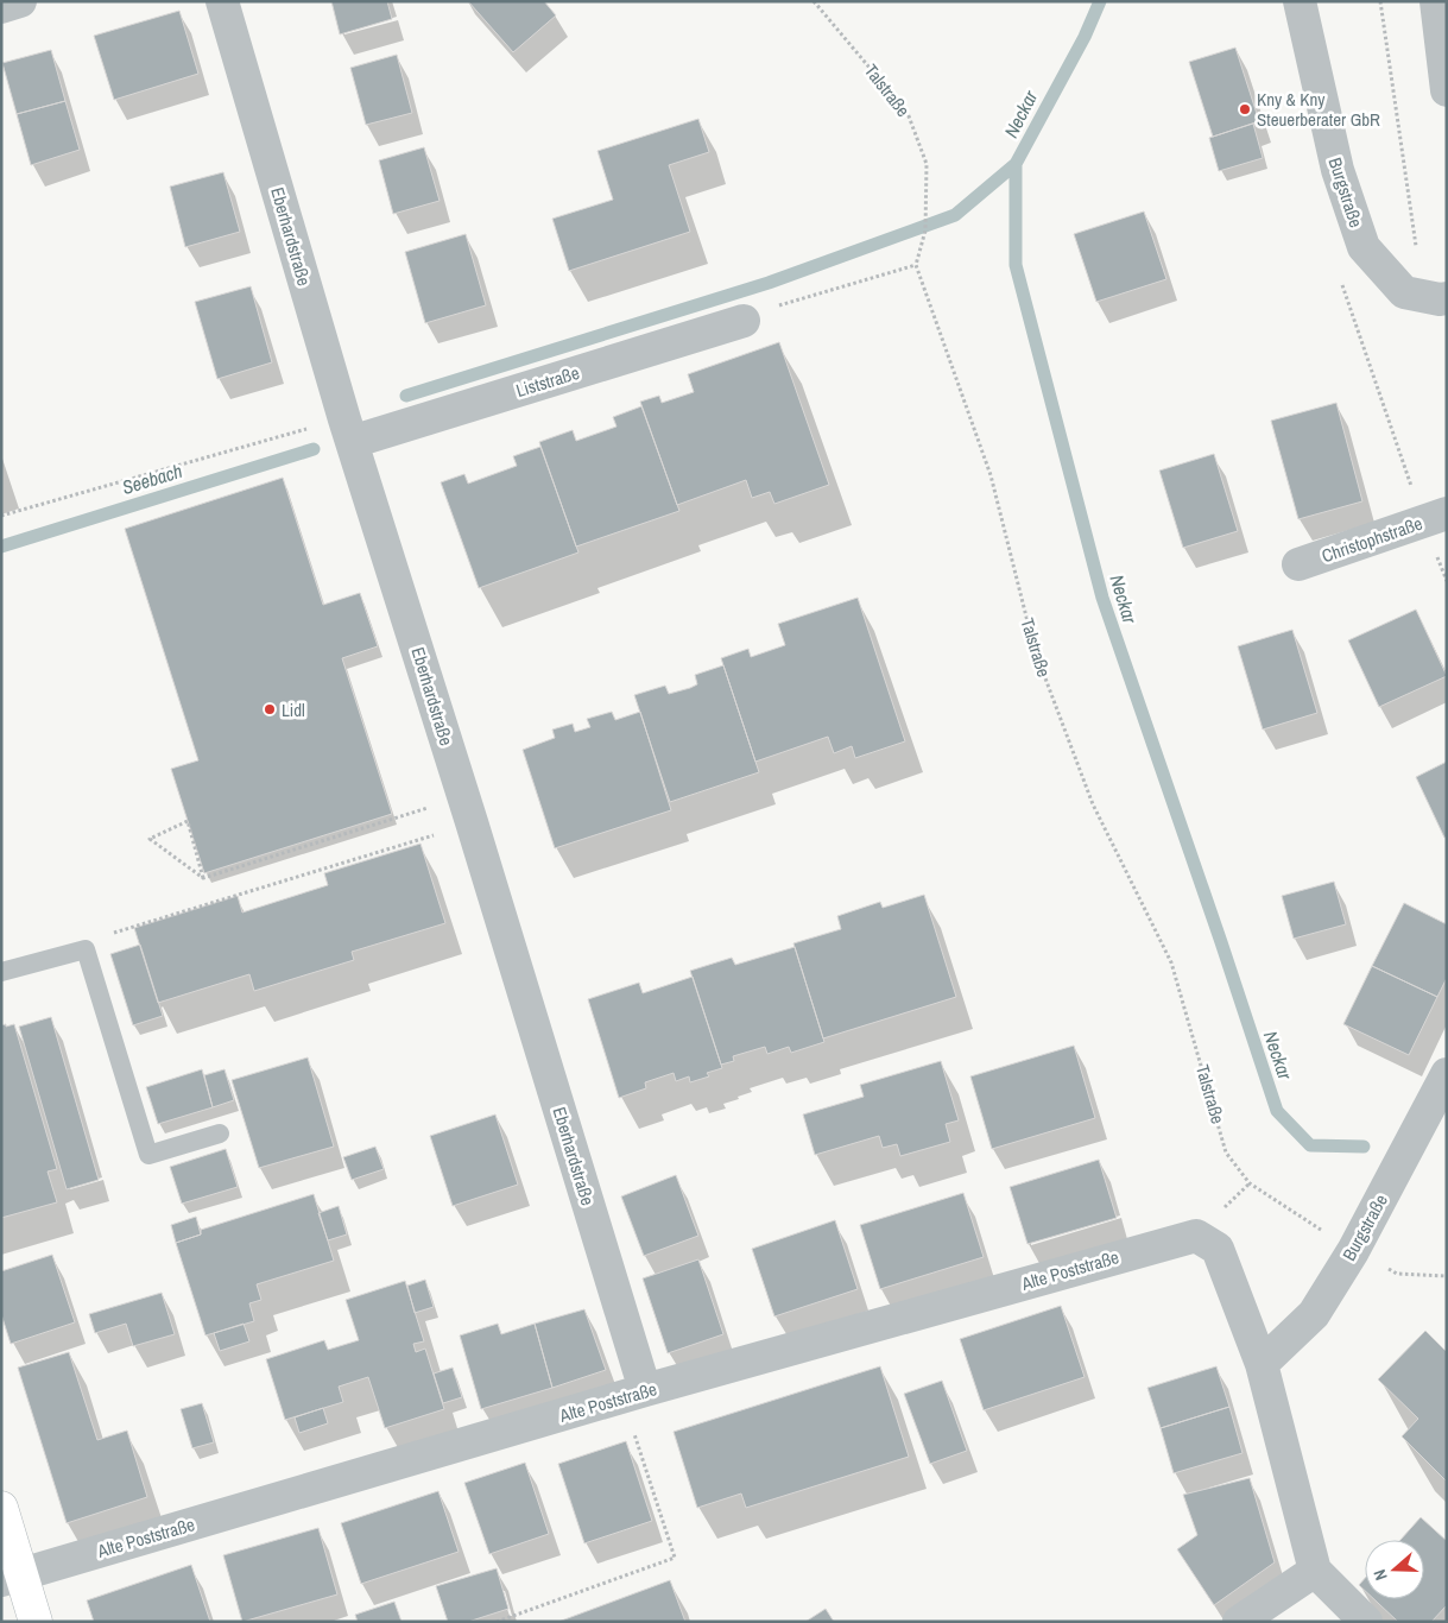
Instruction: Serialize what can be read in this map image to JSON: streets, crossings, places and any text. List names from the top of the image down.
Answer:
{
  "streets": {
    "street": [
      "Burgstraße",
      "Eberhardstraße",
      "Liststraße",
      "Christophstraße",
      "Alte Poststraße"
    ],
    "path": ["Talstraße"]
  },
  "crossings": [
    ["Talstraße", "Burgstraße"],
    ["Burgstraße", "Alte Poststraße"],
    ["Eberhardstraße", "Liststraße"],
    ["Eberhardstraße", "Alte Poststraße"]
  ],
  "water": ["Neckar", "Seebach"],
  "places": ["Kny & Kny Steuerberater GbR", "Lidl"],
  "north": "left"
}
